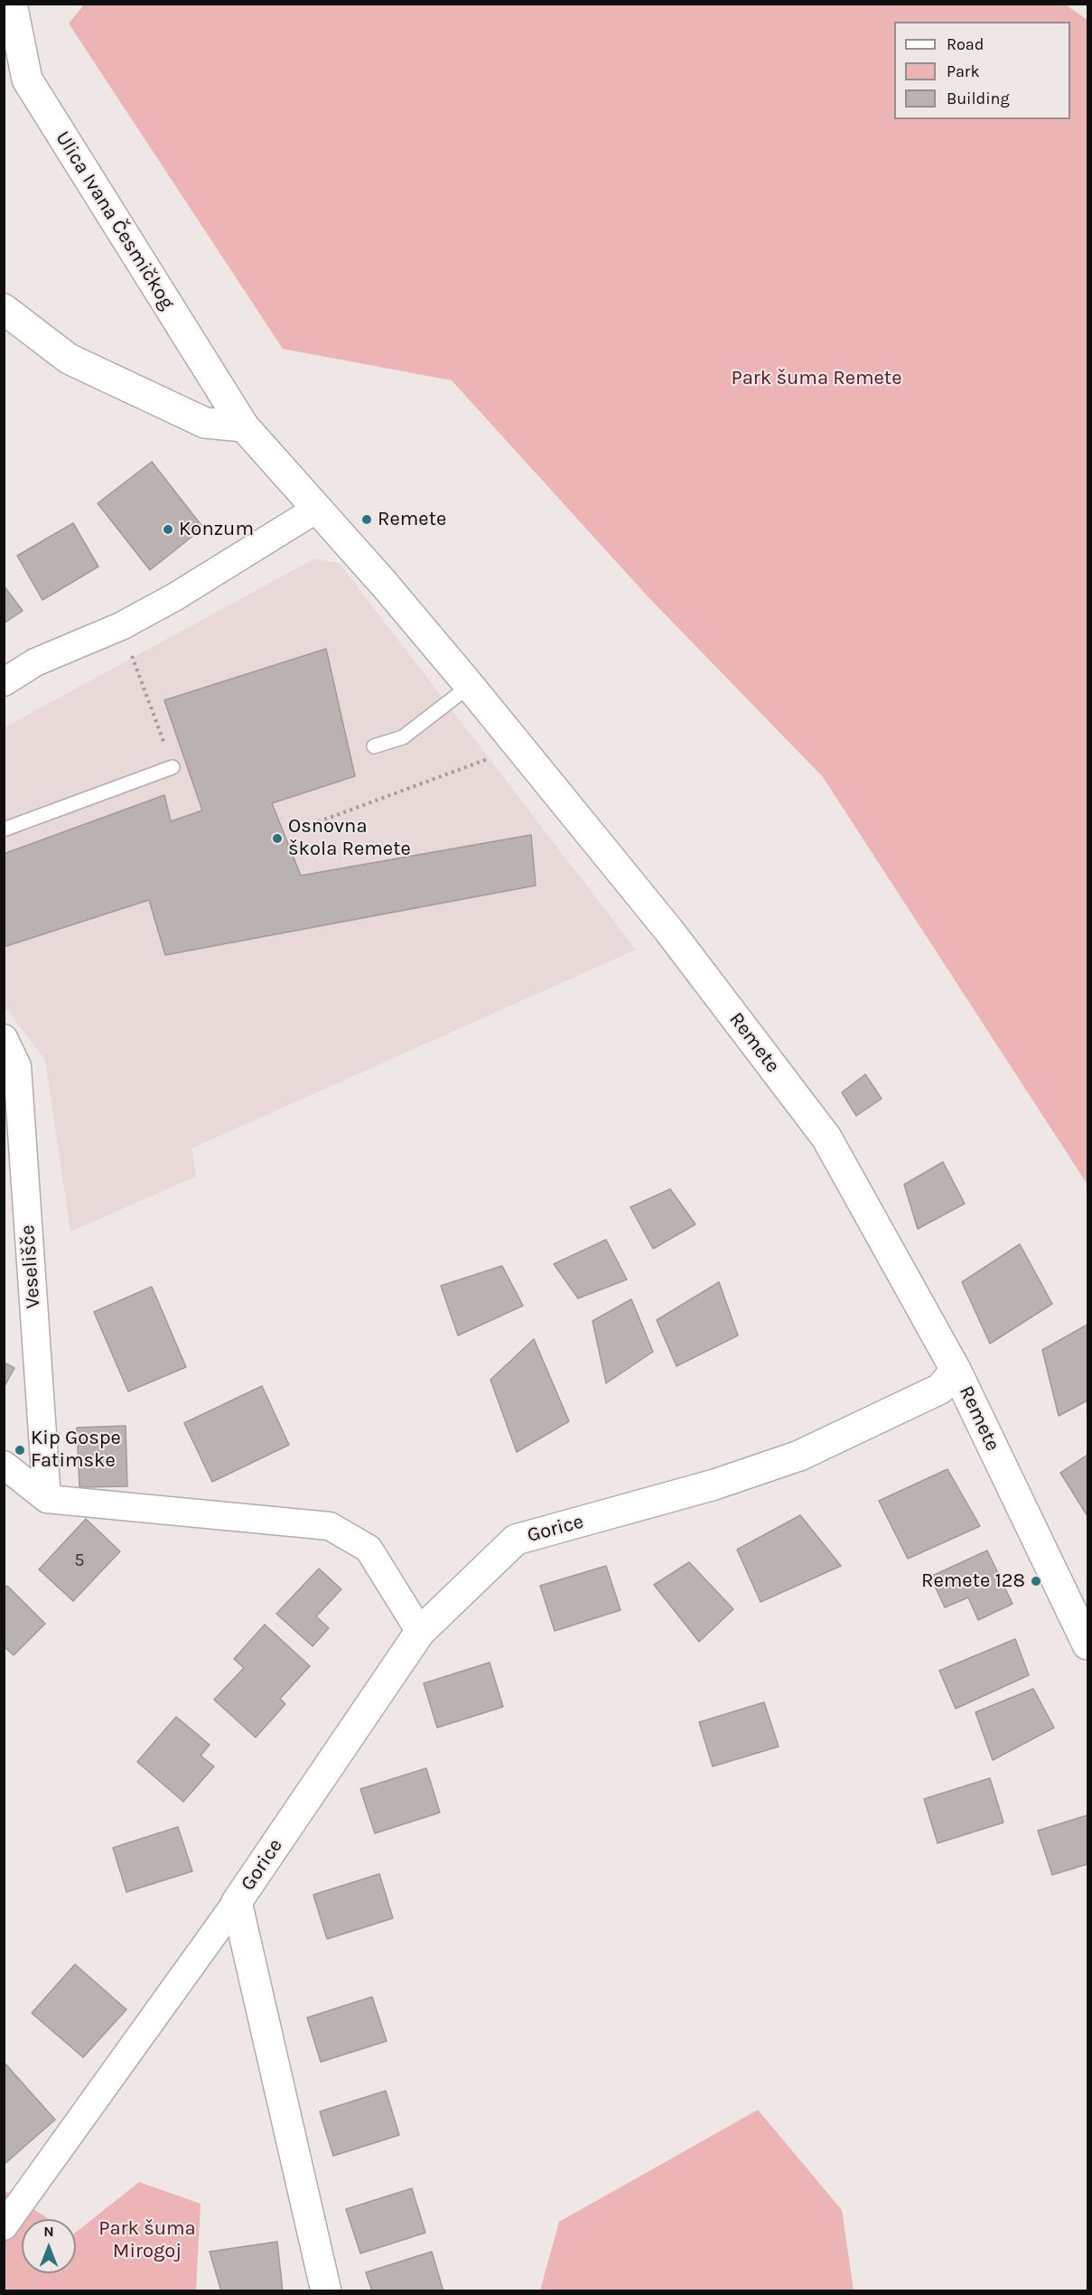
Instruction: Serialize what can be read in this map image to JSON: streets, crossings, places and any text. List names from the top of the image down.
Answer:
{
  "streets": {
    "street": [
      "Ulica Ivana Česmičkog",
      "Remete",
      "Veselišče",
      "Gorice"
    ]
  },
  "crossings": [
    ["Ulica Ivana Česmičkog", "Remete"],
    ["Remete", "Gorice"]
  ],
  "parks": ["Park šuma Remete", "Park šuma Mirogoj"],
  "places": [
    "Remete",
    "Konzum",
    "Osnovna škola Remete",
    "Kip Gospe Fatimske",
    "Remete 128"
  ],
  "house_numbers": ["5"],
  "legend": ["Road", "Park", "Building"],
  "north": "top"
}
